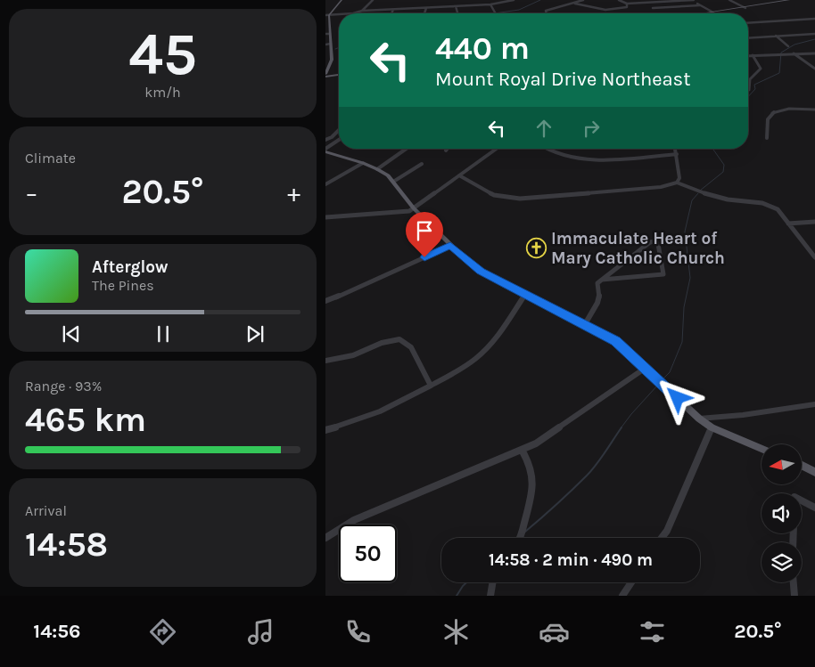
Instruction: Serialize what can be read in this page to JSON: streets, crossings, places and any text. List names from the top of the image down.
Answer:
{
  "places": {
    "church": ["Immaculate Heart of Mary Catholic Church"]
  },
  "north": "left",
  "page": {
    "tile": [
      ["45", "km/h"],
      "Climate",
      ["Range · 93%", "465 km"],
      ["Arrival", "14:58"]
    ],
    "turn": ["440 m", "Mount Royal Drive Northeast"],
    "heat": ["−", "20.5°", "+"],
    "song": ["Afterglow", "The Pines"],
    "limit": "50",
    "trip": "14:58 · 2 min · 490 m",
    "tabs": ["14:56", "20.5°"]
  }
}
